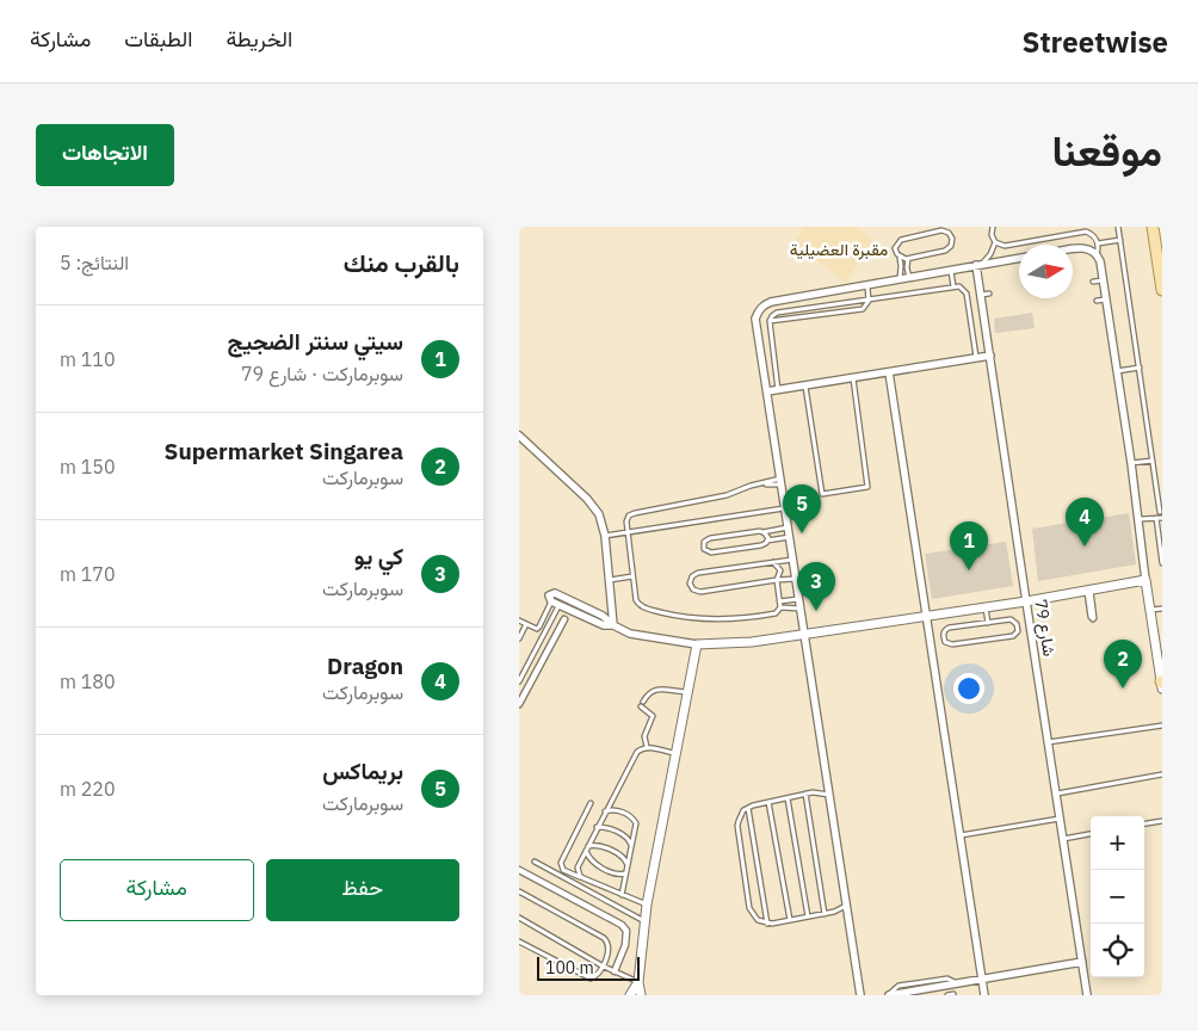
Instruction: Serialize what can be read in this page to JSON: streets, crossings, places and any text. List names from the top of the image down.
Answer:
{
  "streets": {
    "street": ["شارع 79"]
  },
  "parks": ["مقبرة العضيلية"],
  "scale_bar": "100 m",
  "north": "right",
  "page": {
    "header": "Streetwise",
    "nav": ["الخريطة", "الطبقات", "مشاركة"],
    "title": "موقعنا",
    "buttons": [
      "الاتجاهات",
      ["حفظ", "مشاركة"]
    ],
    "heading": ["بالقرب منك", "النتائج: 5"],
    "list": [
      {
        "mark": "1",
        "name": "سيتي سنتر الضجيج",
        "note": "سوبرماركت · شارع 79",
        "value": "110 m"
      },
      {
        "mark": "2",
        "name": "Supermarket Singarea",
        "note": "سوبرماركت",
        "value": "150 m"
      },
      {
        "mark": "3",
        "name": "كي يو",
        "note": "سوبرماركت",
        "value": "170 m"
      },
      {
        "mark": "4",
        "name": "Dragon",
        "note": "سوبرماركت",
        "value": "180 m"
      },
      {
        "mark": "5",
        "name": "بريماكس",
        "note": "سوبرماركت",
        "value": "220 m"
      }
    ],
    "pins": [
      "5",
      "4",
      "1",
      "3",
      "2"
    ],
    "map_buttons": ["+", "−"],
    "scale": "100 m"
  }
}
